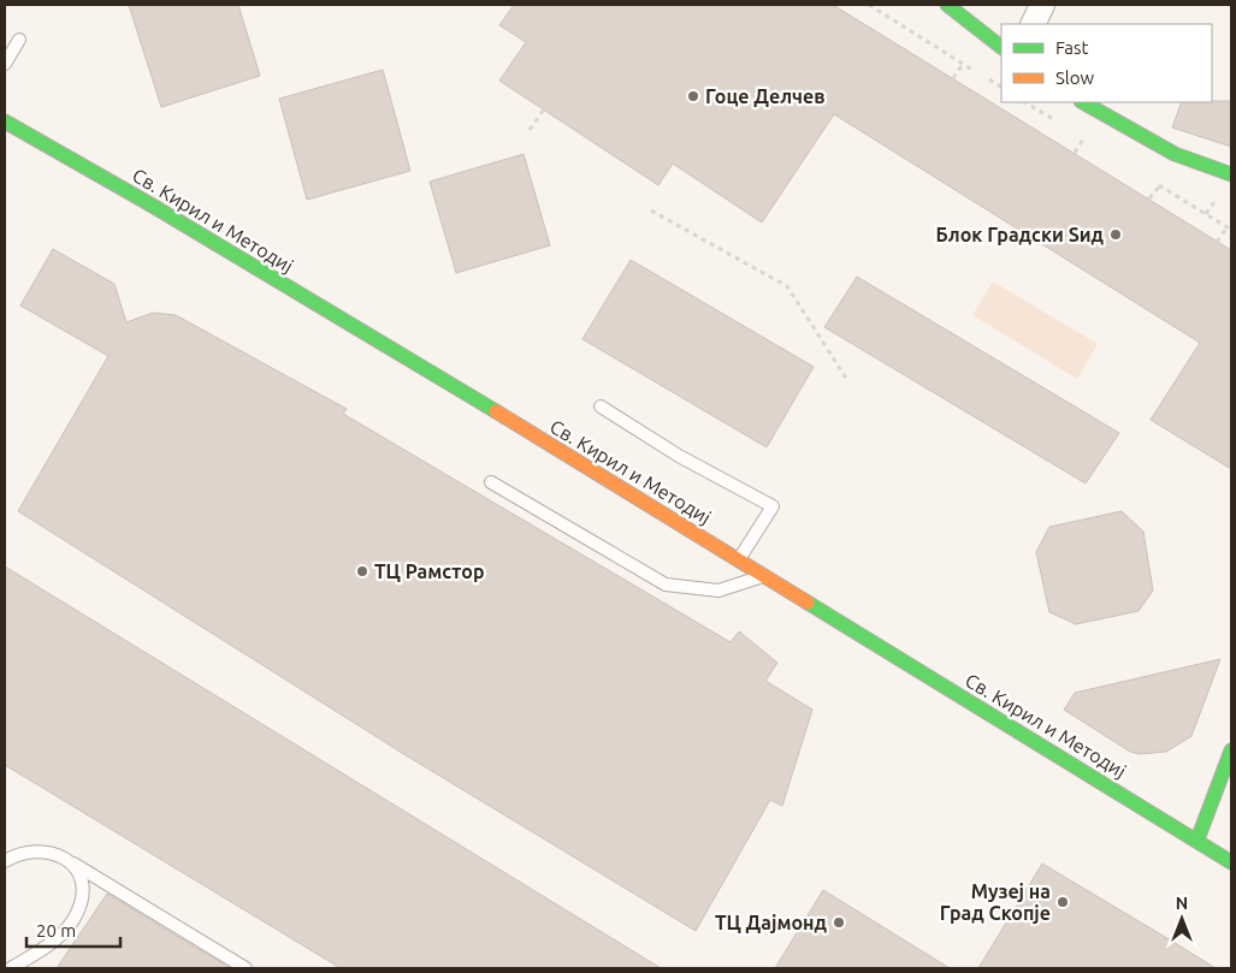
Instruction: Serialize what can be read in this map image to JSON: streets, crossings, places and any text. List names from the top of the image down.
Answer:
{
  "streets": {
    "street": ["Св. Кирил и Методиј"]
  },
  "places": [
    "Гоце Делчев",
    "Блок Градски Sид",
    "ТЦ Рамстор",
    "Музеј на Град Скопје",
    "ТЦ Дајмонд"
  ],
  "legend": ["Fast", "Slow"],
  "scale_bar": "20 m",
  "north": "top"
}
